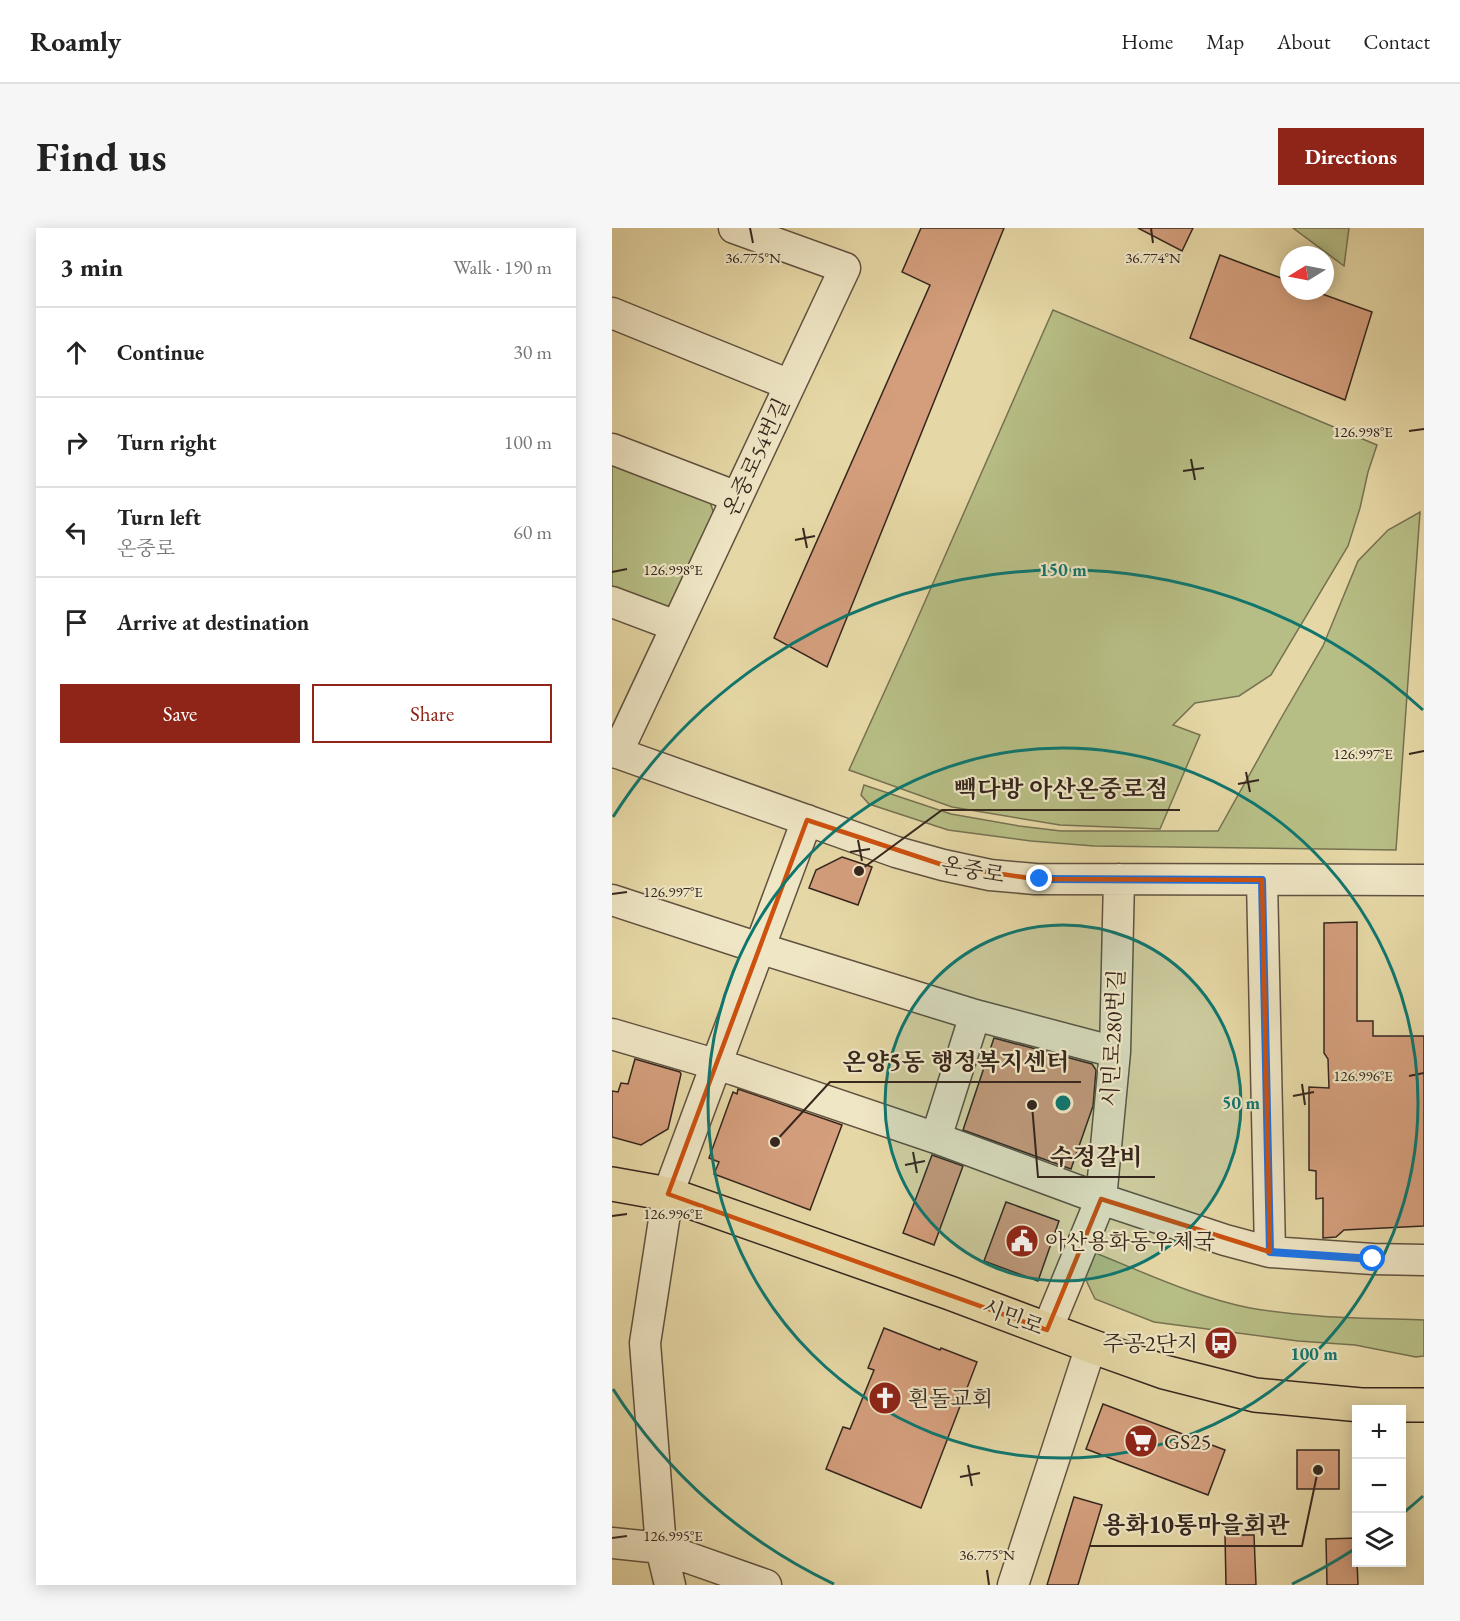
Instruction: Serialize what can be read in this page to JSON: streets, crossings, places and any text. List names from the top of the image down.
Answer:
{
  "streets": {
    "main road": ["시민로"],
    "street": ["온중로54번길", "온중로", "시민로280번길"]
  },
  "crossings": [
    ["온중로54번길", "온중로"],
    ["온중로", "시민로280번길"],
    ["시민로280번길", "시민로"]
  ],
  "places": {
    "other": [
      "빽다방 아산온중로점",
      "수정갈비",
      "온양5동 행정복지센터",
      "용화10통마을회관"
    ],
    "public building": ["아산용화동우체국"],
    "bus stop": ["주공2단지"],
    "church": ["흰돌교회"],
    "supermarket": ["GS25"]
  },
  "north": "left",
  "page": {
    "header": "Roamly",
    "nav": [
      "Home",
      "Map",
      "About",
      "Contact"
    ],
    "buttons": [
      "Directions",
      ["Save", "Share"]
    ],
    "title": "Find us",
    "heading": ["3 min", "Walk · 190 m"],
    "list": [
      ["Continue", "30 m"],
      ["Turn right", "100 m"],
      ["Turn left", "온중로", "60 m"],
      "Arrive at destination"
    ],
    "map_buttons": ["+", "−"]
  },
  "coordinates": [
    "36.775°N",
    "36.774°N",
    "126.998°E",
    "126.997°E",
    "126.996°E",
    "126.995°E"
  ],
  "rings": ["150 m", "50 m", "100 m"]
}
